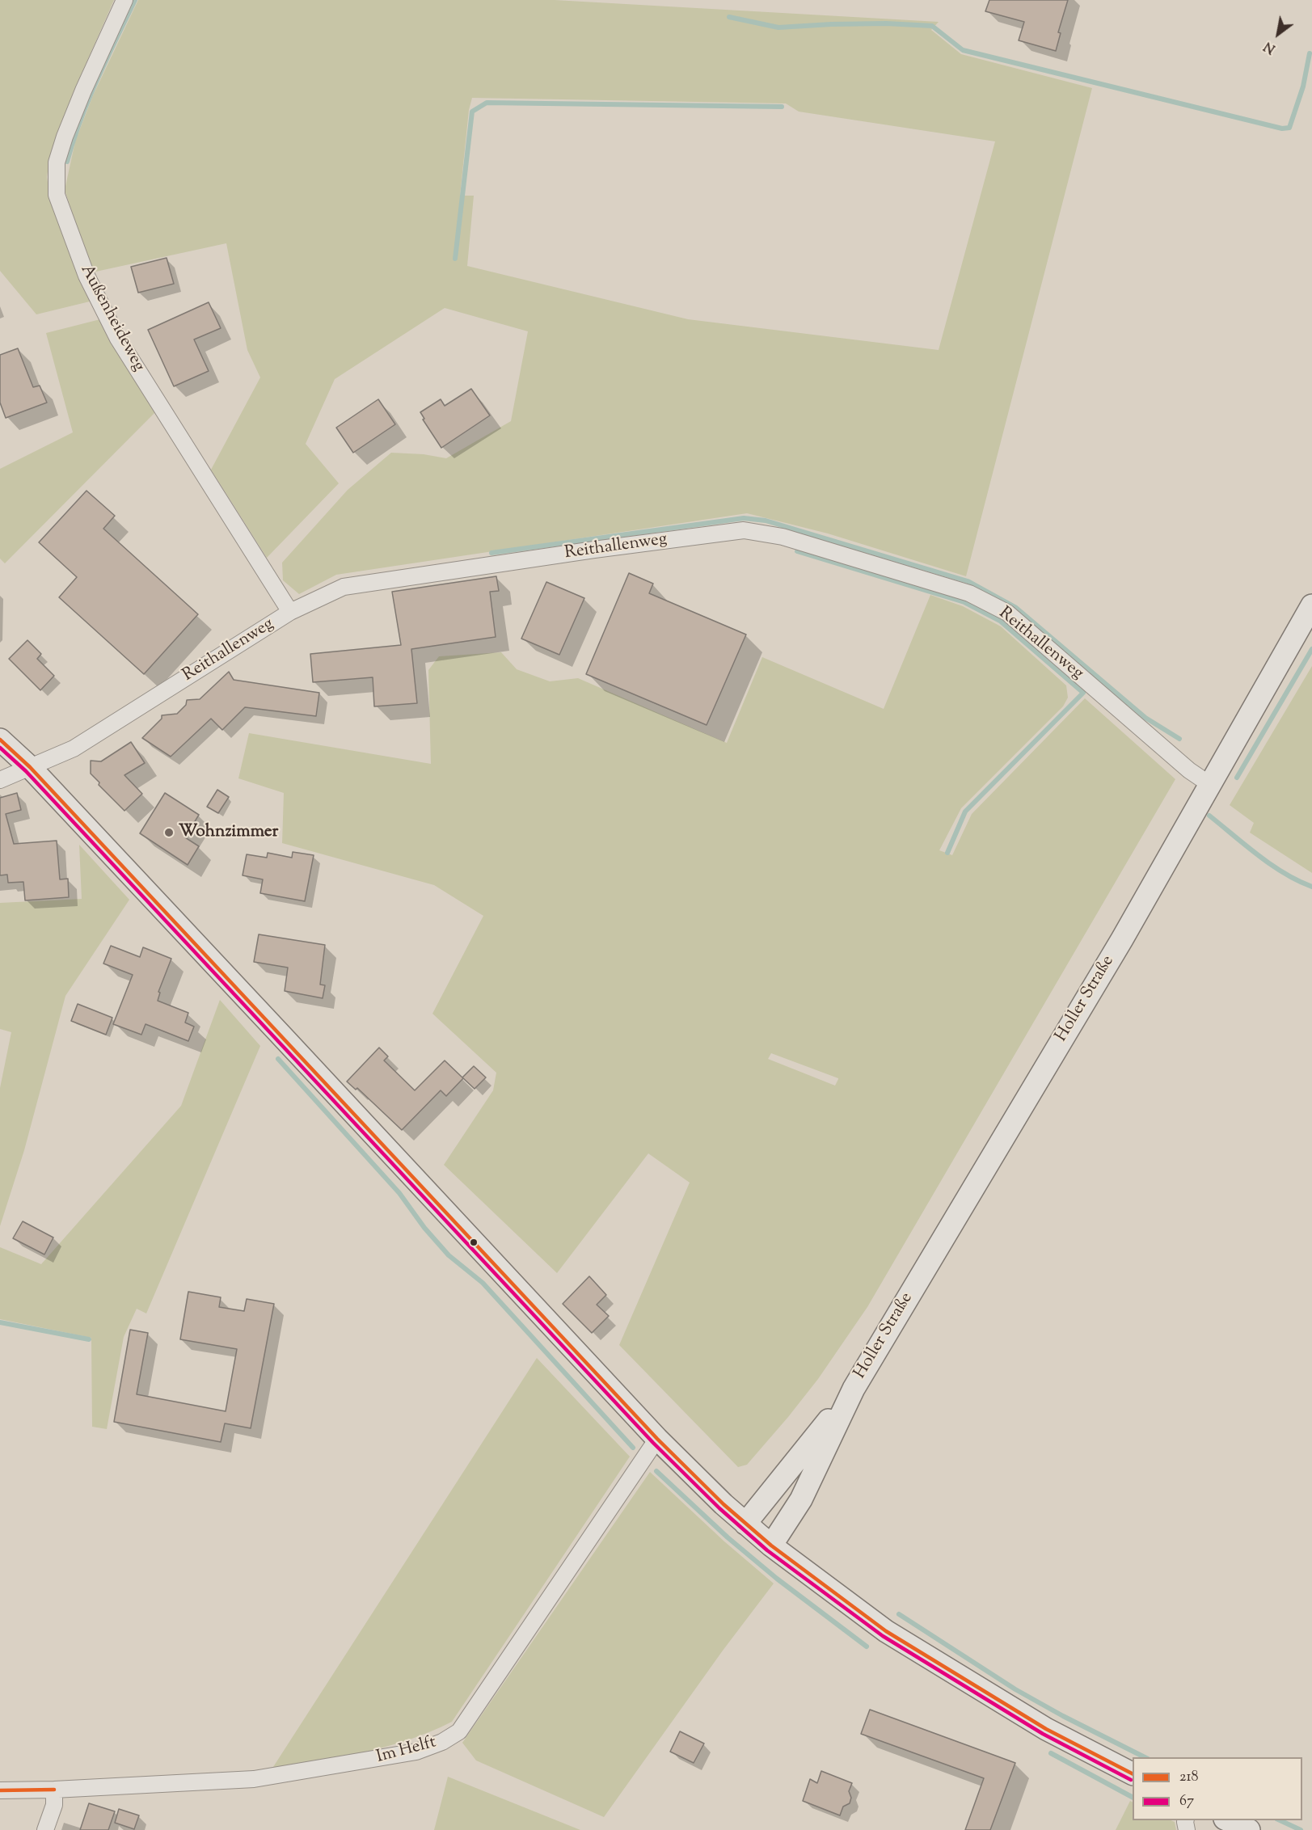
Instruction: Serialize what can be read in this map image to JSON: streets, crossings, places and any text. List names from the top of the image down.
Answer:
{
  "streets": {
    "main road": ["Holler Straße"],
    "street": ["Außenheideweg", "Reithallenweg", "Im Helft"]
  },
  "crossings": [
    ["Außenheideweg", "Reithallenweg"],
    ["Reithallenweg", "Holler Straße"]
  ],
  "places": ["Wohnzimmer"],
  "lines": ["transit line 218", "transit line 67"],
  "legend": ["218", "67"],
  "north": "bottom left"
}
